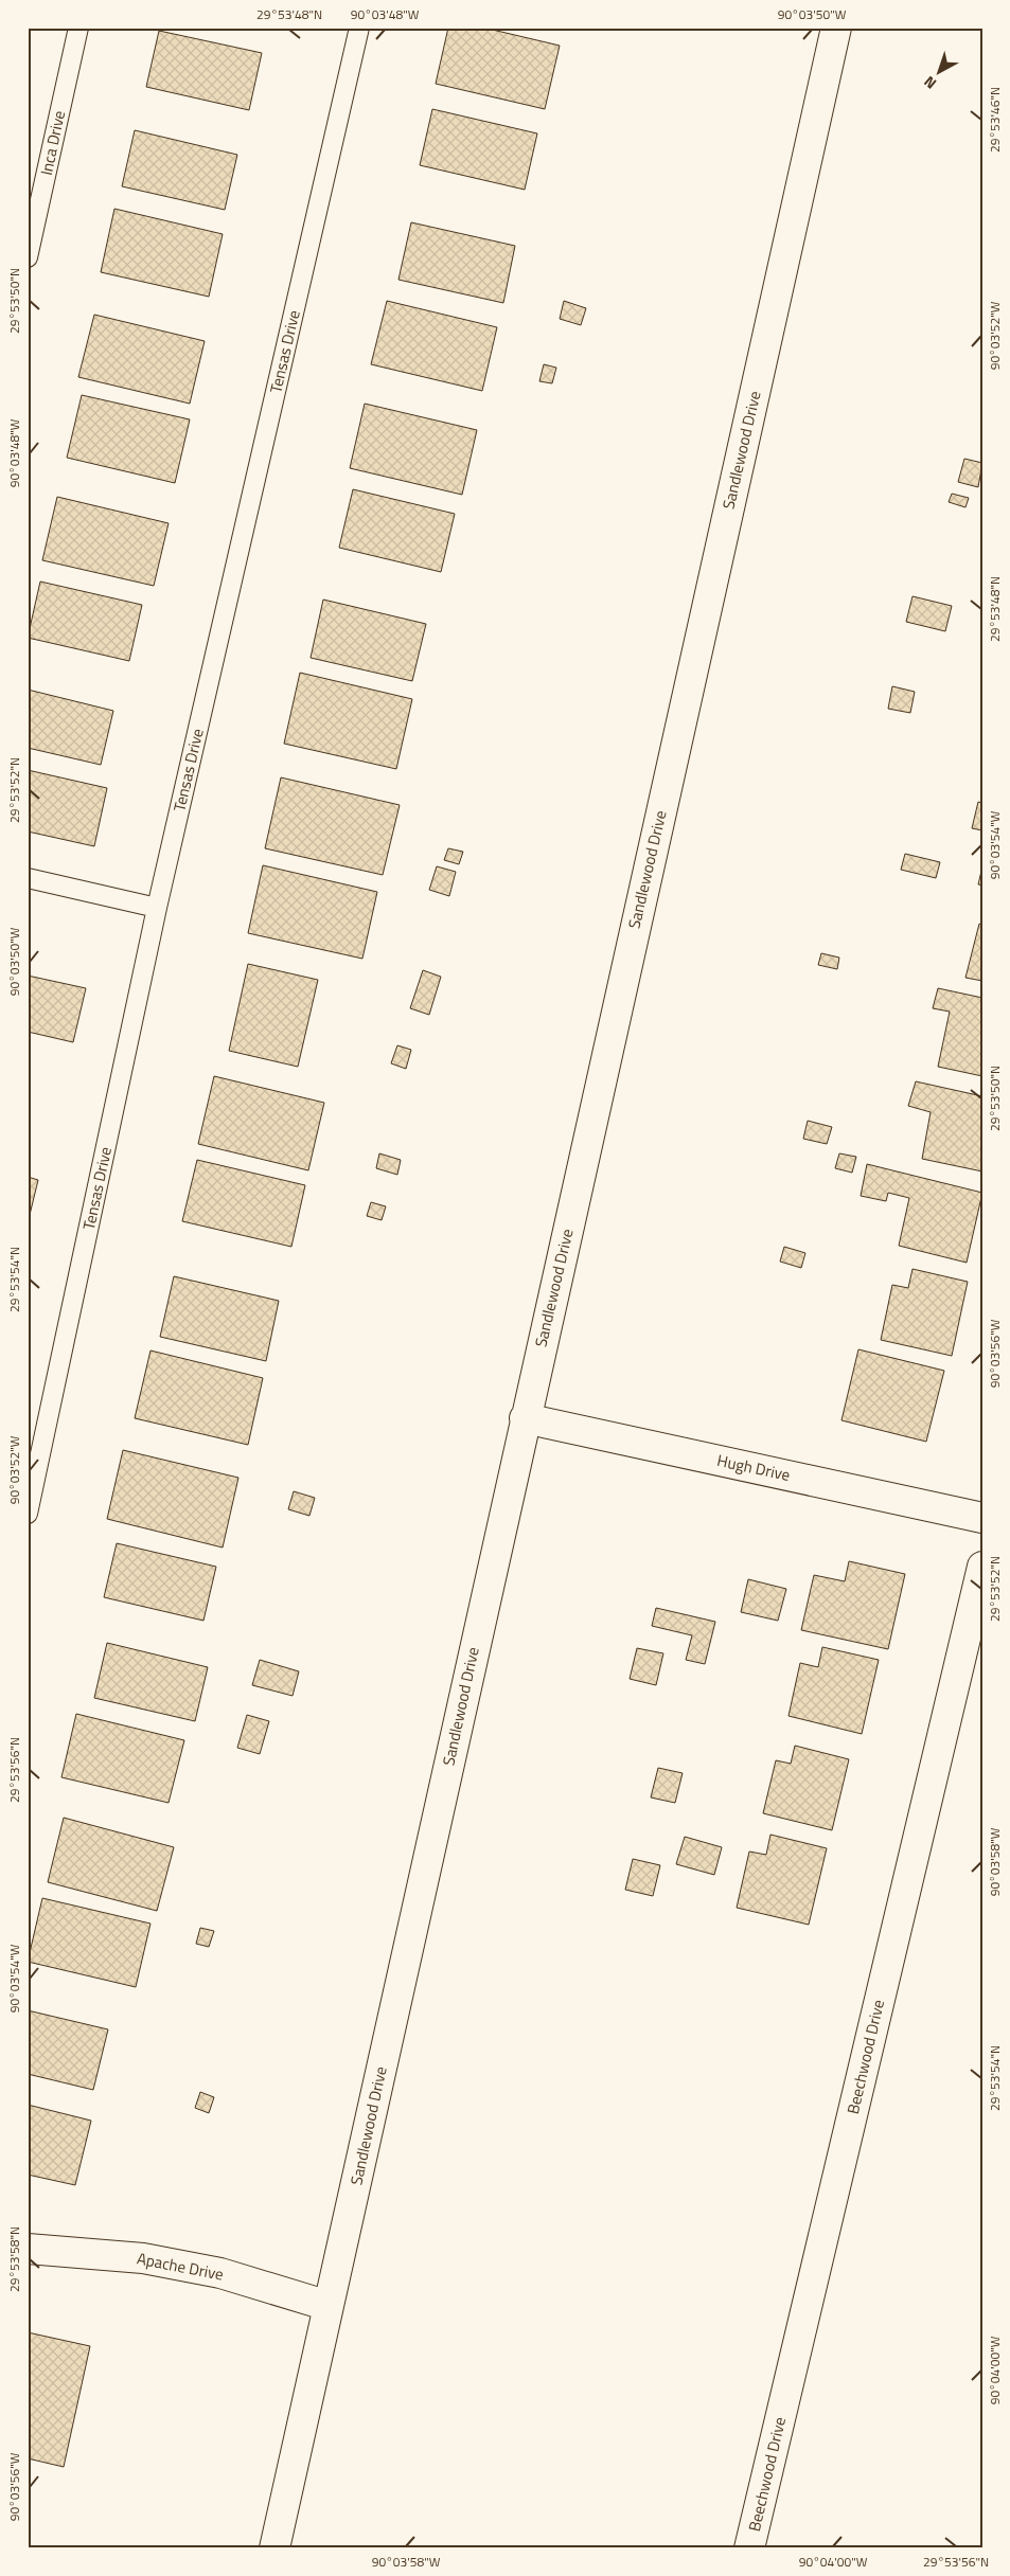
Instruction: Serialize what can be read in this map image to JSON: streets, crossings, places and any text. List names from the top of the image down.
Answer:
{
  "streets": {
    "street": [
      "Sandlewood Drive",
      "Hugh Drive",
      "Beechwood Drive",
      "Apache Drive"
    ],
    "lane": ["Inca Drive", "Tensas Drive"]
  },
  "crossings": [
    ["Sandlewood Drive", "Hugh Drive"],
    ["Sandlewood Drive", "Apache Drive"]
  ],
  "north": "bottom left",
  "coordinates": [
    "29°53'48\"N",
    "90°03'48\"W",
    "90°03'50\"W",
    "29°53'46\"N",
    "29°53'50\"N",
    "90°03'52\"W",
    "29°53'52\"N",
    "90°03'54\"W",
    "29°53'54\"N",
    "90°03'56\"W",
    "29°53'56\"N",
    "90°03'58\"W",
    "29°53'58\"N",
    "90°04'00\"W"
  ]
}
